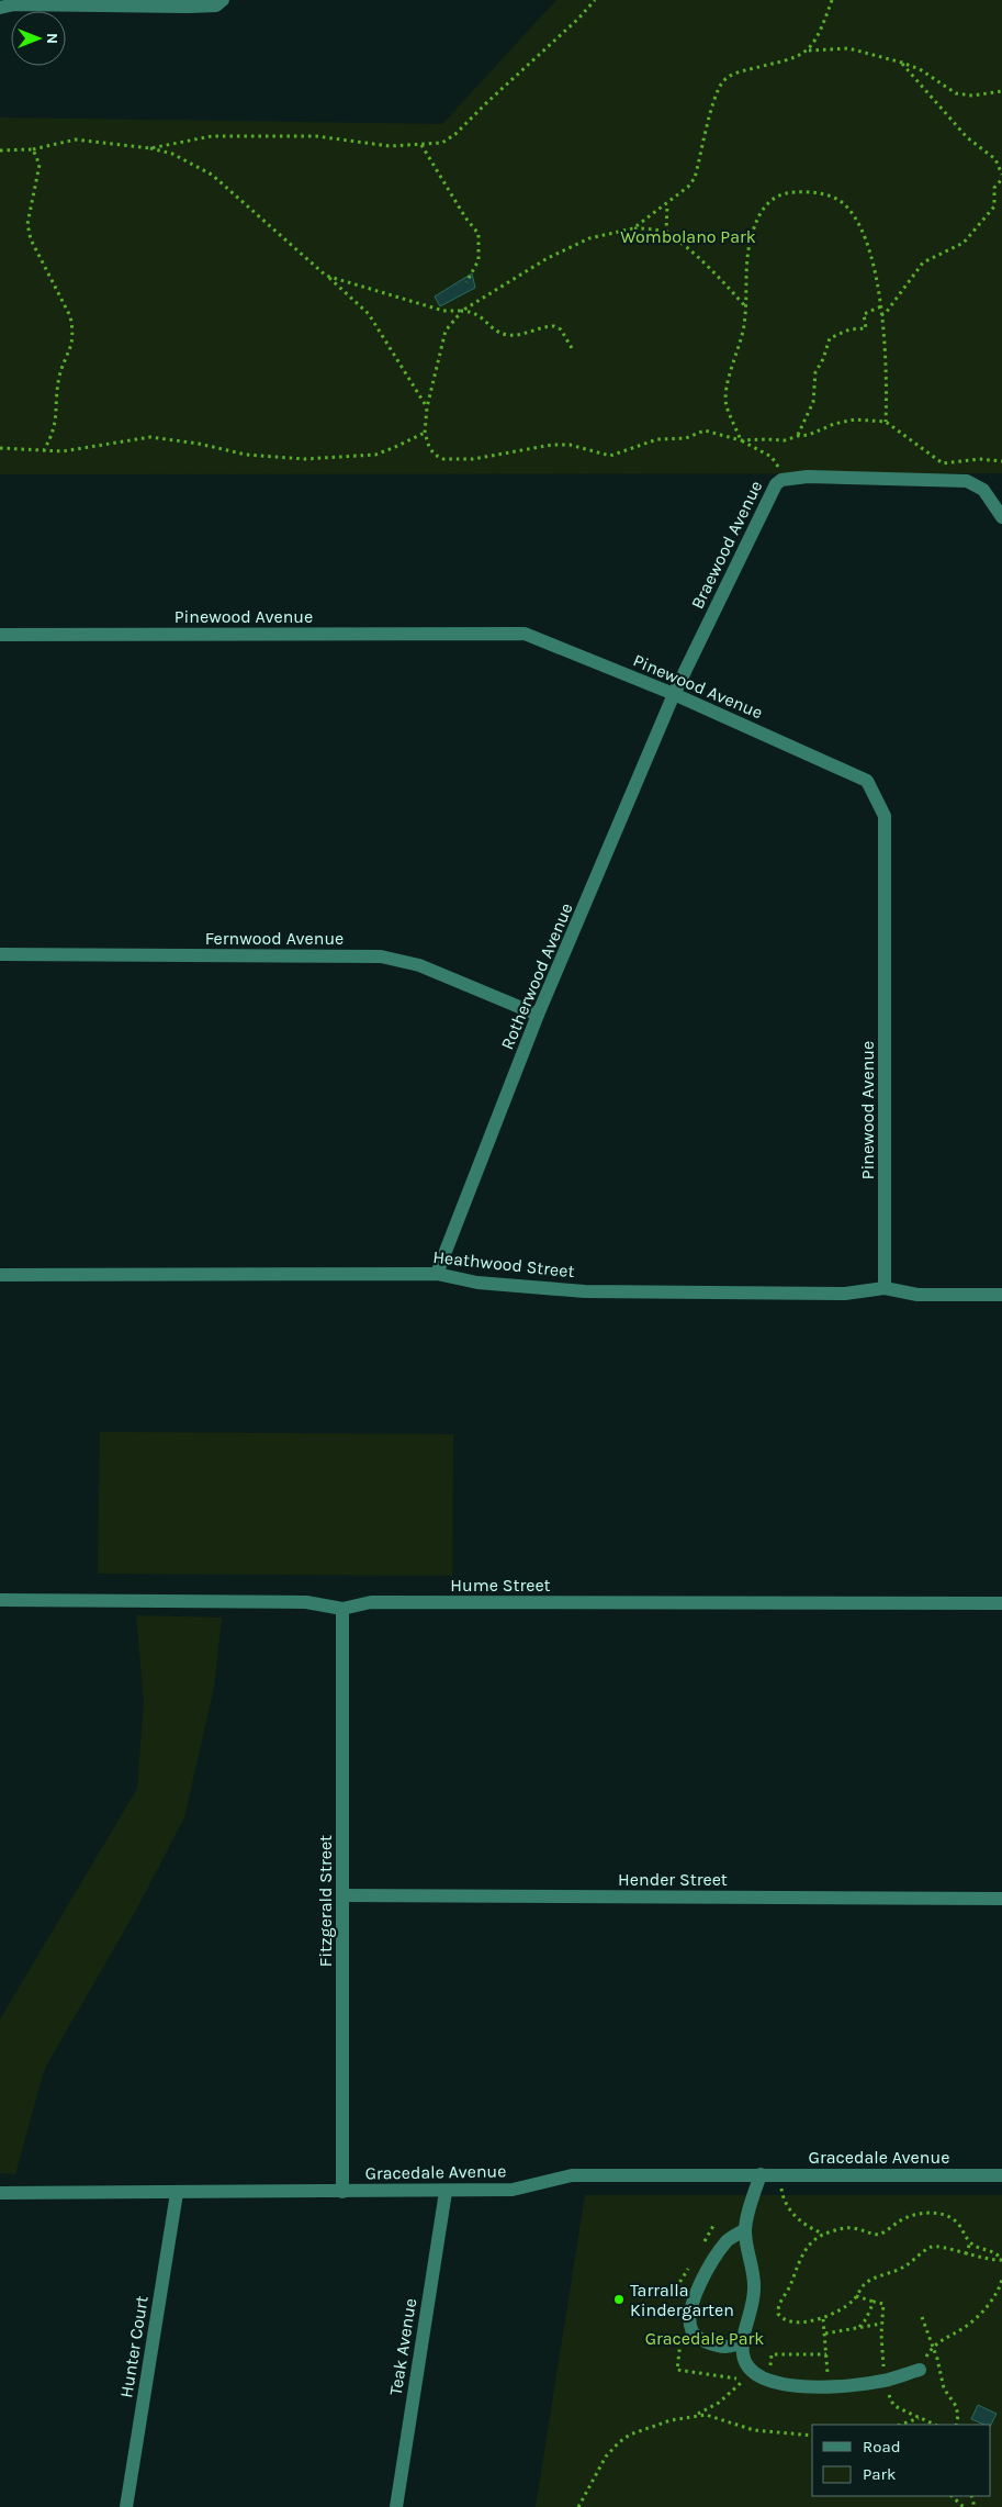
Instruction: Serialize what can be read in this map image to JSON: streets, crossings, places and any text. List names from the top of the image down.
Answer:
{
  "streets": {
    "street": [
      "Braewood Avenue",
      "Pinewood Avenue",
      "Fernwood Avenue",
      "Rotherwood Avenue",
      "Heathwood Street",
      "Hume Street",
      "Hender Street",
      "Fitzgerald Street",
      "Gracedale Avenue",
      "Hunter Court",
      "Teak Avenue"
    ]
  },
  "crossings": [
    ["Braewood Avenue", "Pinewood Avenue"],
    ["Braewood Avenue", "Rotherwood Avenue"],
    ["Pinewood Avenue", "Rotherwood Avenue"],
    ["Pinewood Avenue", "Heathwood Street"],
    ["Fernwood Avenue", "Rotherwood Avenue"],
    ["Rotherwood Avenue", "Heathwood Street"],
    ["Hume Street", "Fitzgerald Street"],
    ["Hender Street", "Fitzgerald Street"],
    ["Fitzgerald Street", "Gracedale Avenue"],
    ["Gracedale Avenue", "Hunter Court"],
    ["Gracedale Avenue", "Teak Avenue"]
  ],
  "parks": ["Wombolano Park", "Gracedale Park"],
  "places": ["Tarralla Kindergarten"],
  "legend": ["Road", "Park"],
  "north": "right"
}
